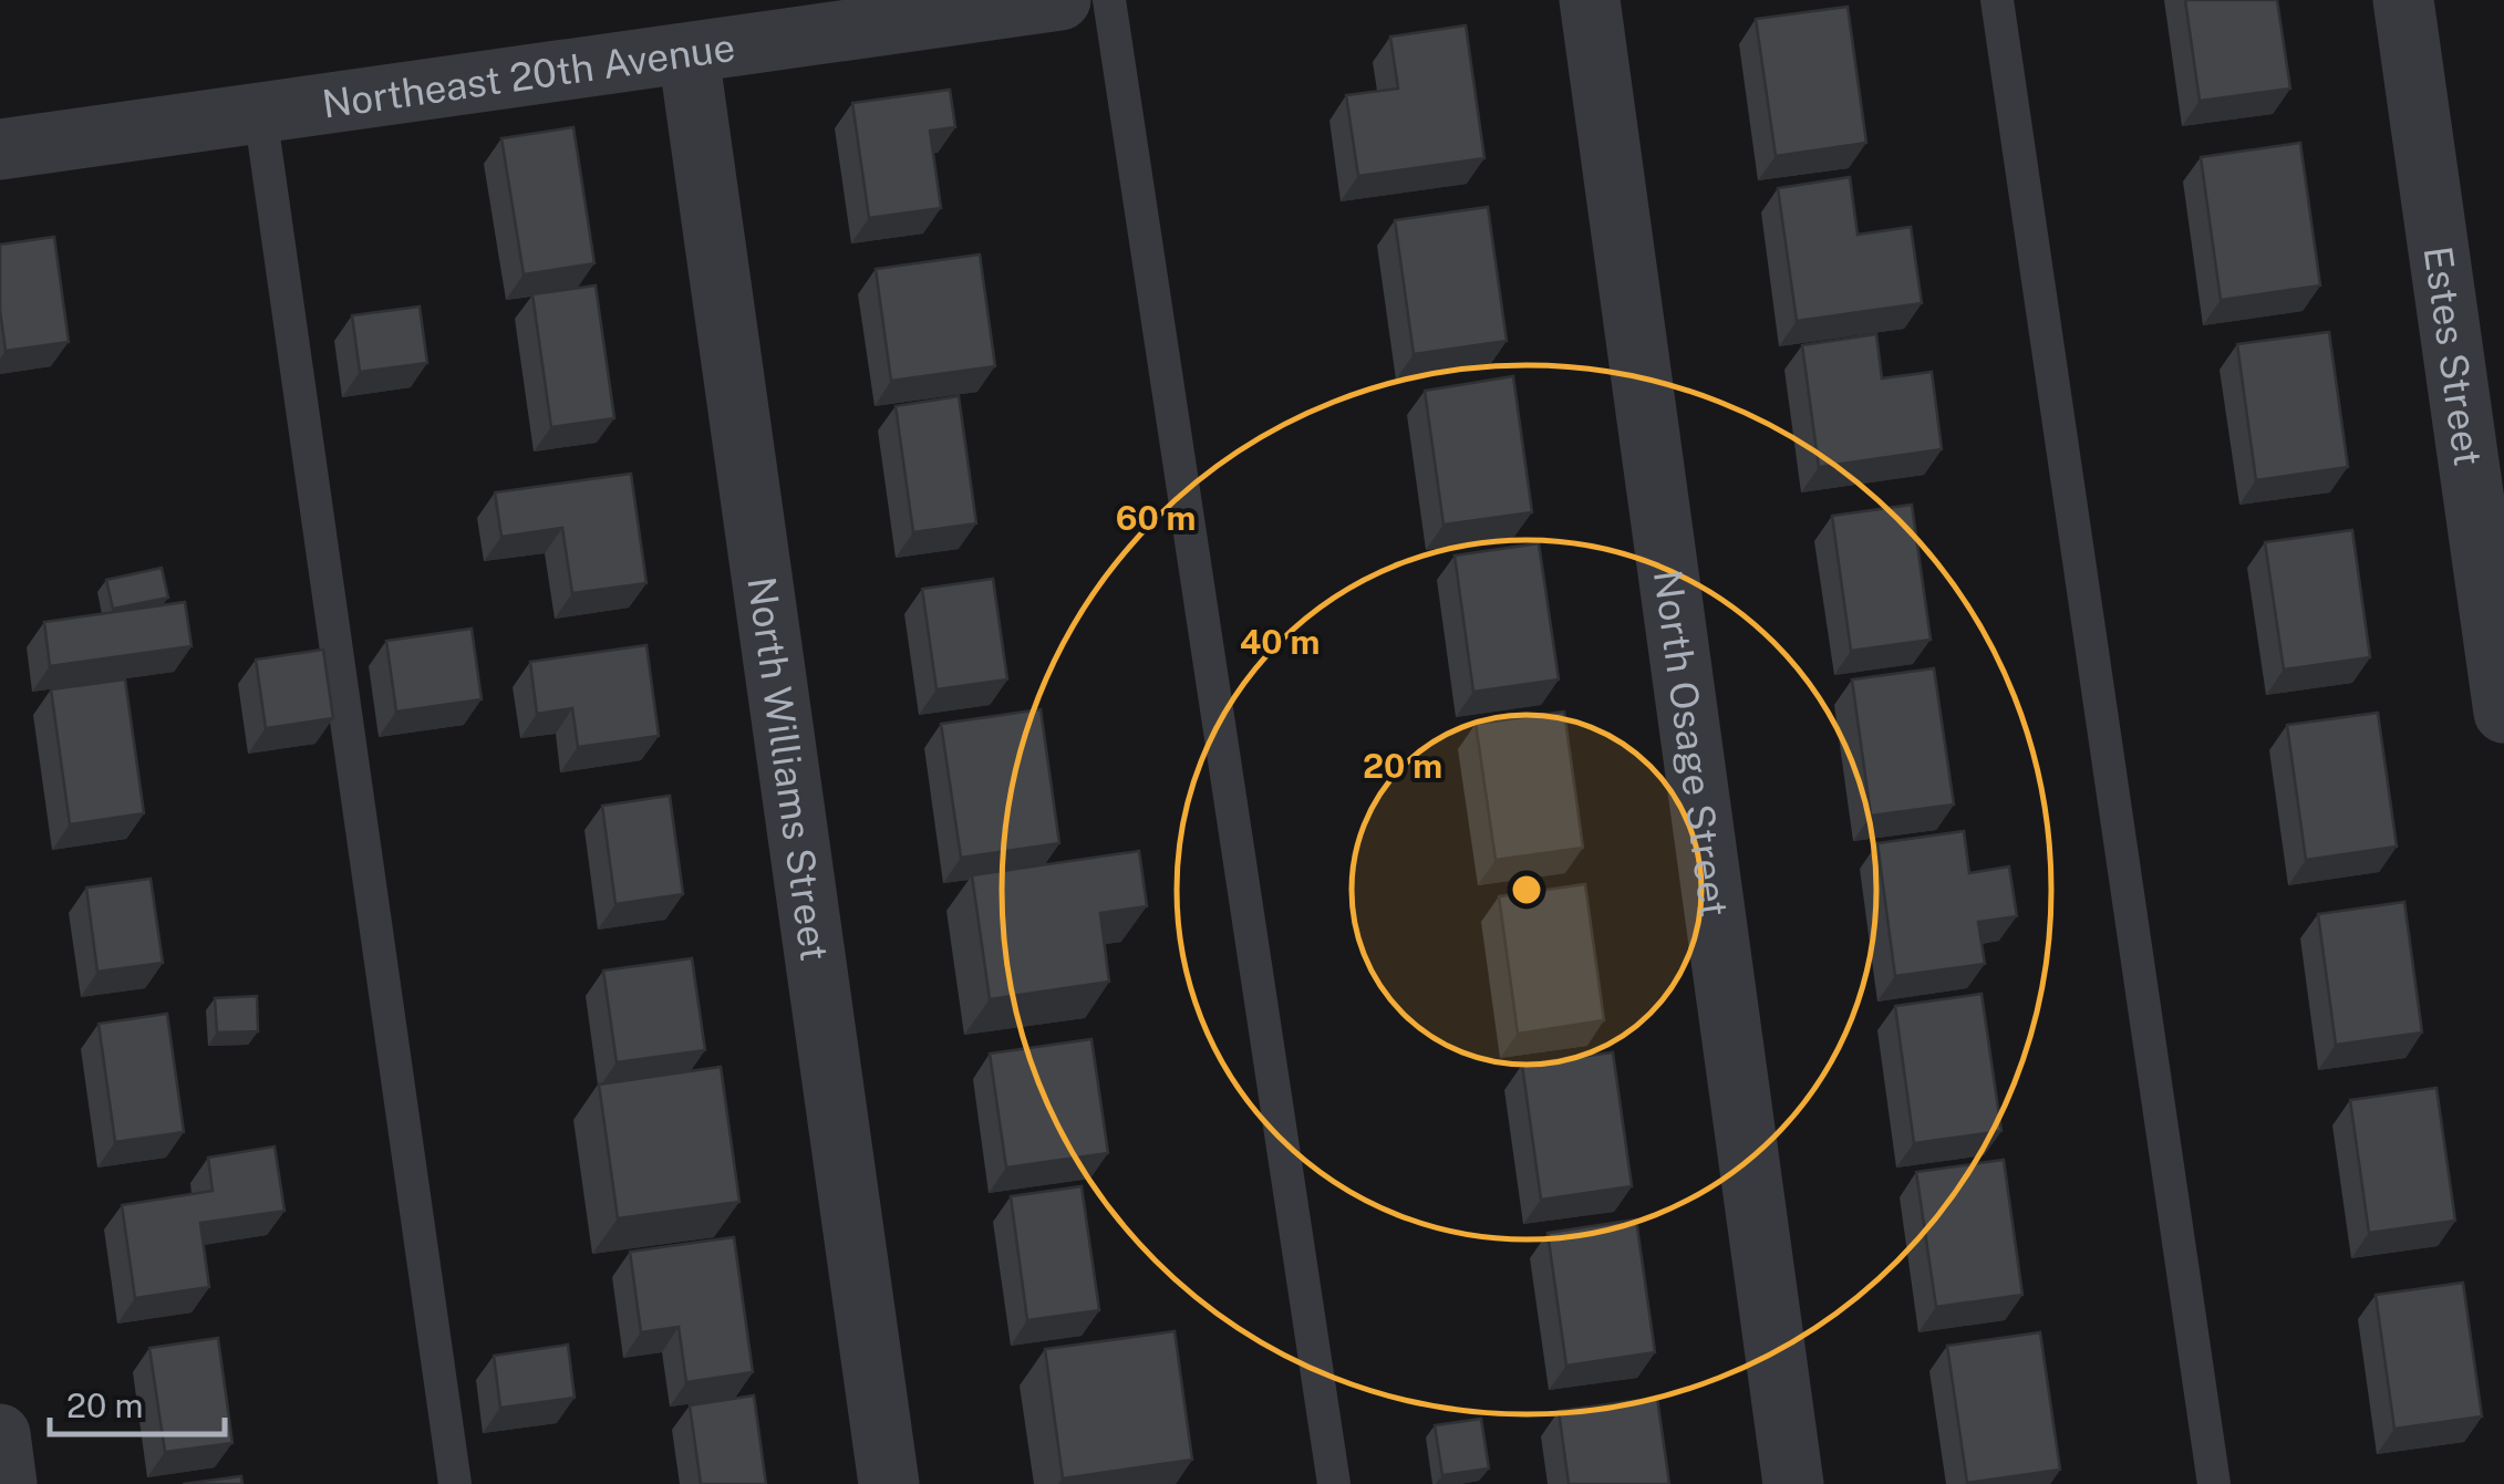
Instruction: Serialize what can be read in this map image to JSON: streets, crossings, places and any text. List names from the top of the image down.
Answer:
{
  "streets": {
    "street": [
      "Northeast 20th Avenue",
      "Estes Street",
      "North Osage Street",
      "North Williams Street"
    ]
  },
  "crossings": [
    ["Northeast 20th Avenue", "North Williams Street"]
  ],
  "scale_bar": "20 m",
  "rings": ["60 m", "40 m", "20 m"]
}
